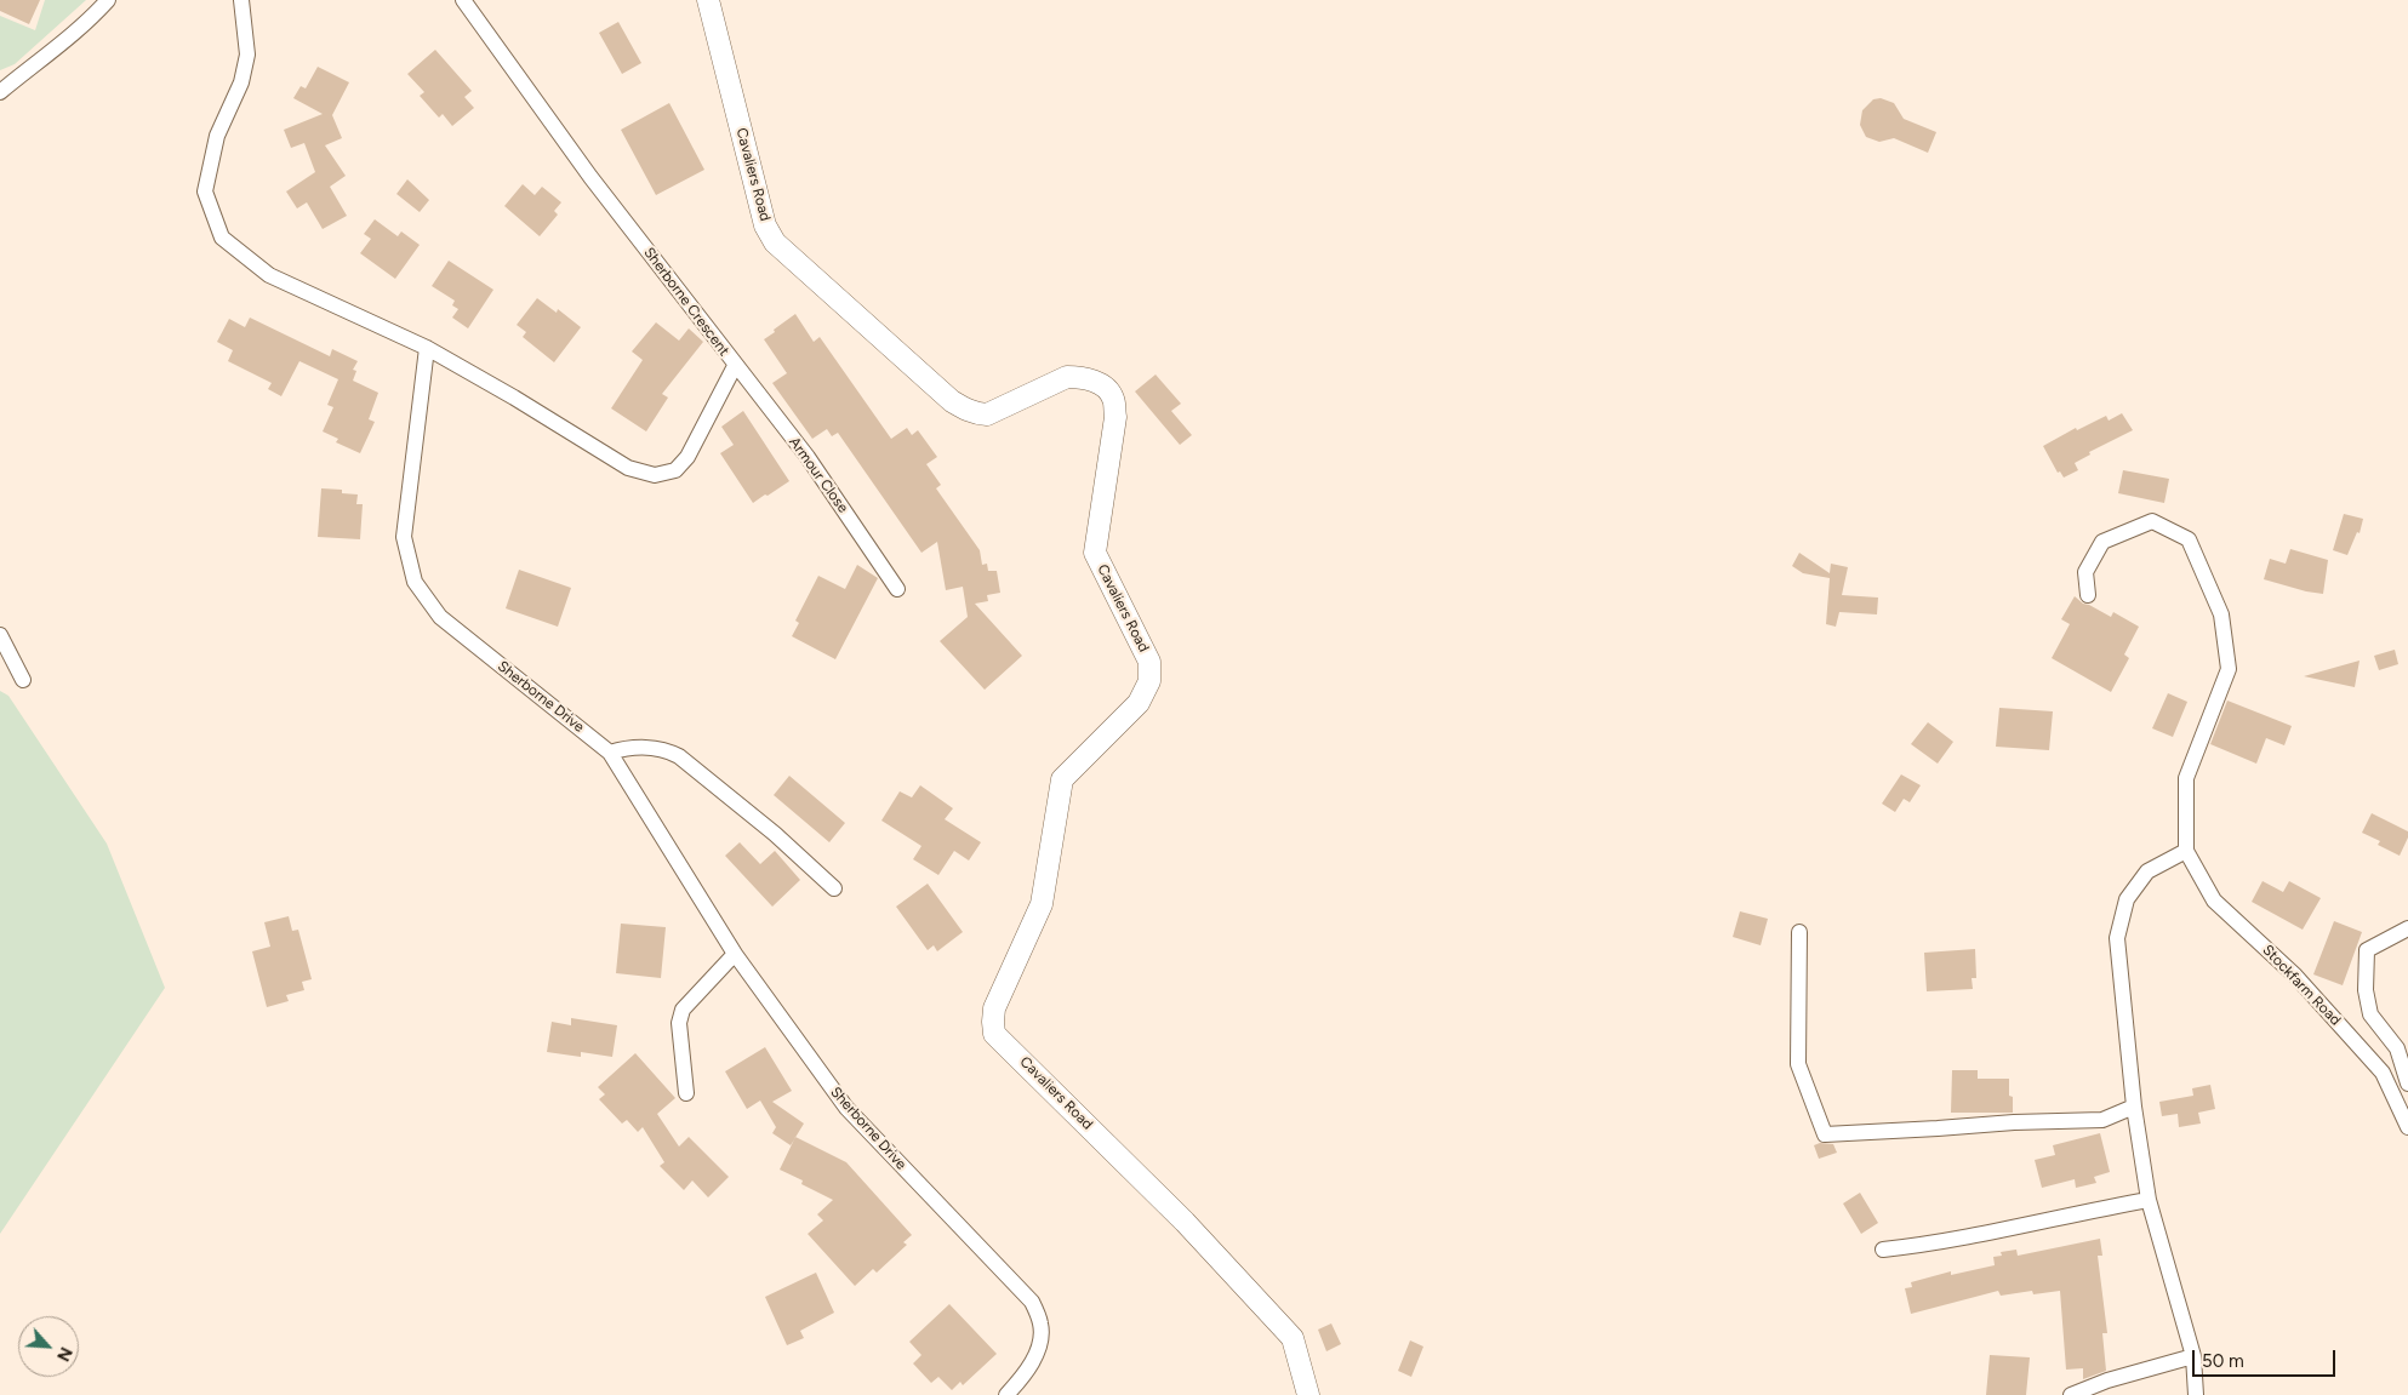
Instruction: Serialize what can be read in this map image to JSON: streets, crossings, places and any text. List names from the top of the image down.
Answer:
{
  "streets": {
    "main road": ["Cavaliers Road"],
    "street": [
      "Sherborne Crescent",
      "Armour Close",
      "Sherborne Drive",
      "Stockfarm Road"
    ]
  },
  "crossings": [
    ["Sherborne Crescent", "Armour Close"],
    ["Sherborne Crescent", "Sherborne Drive"]
  ],
  "scale_bar": "50 m",
  "north": "bottom right"
}
